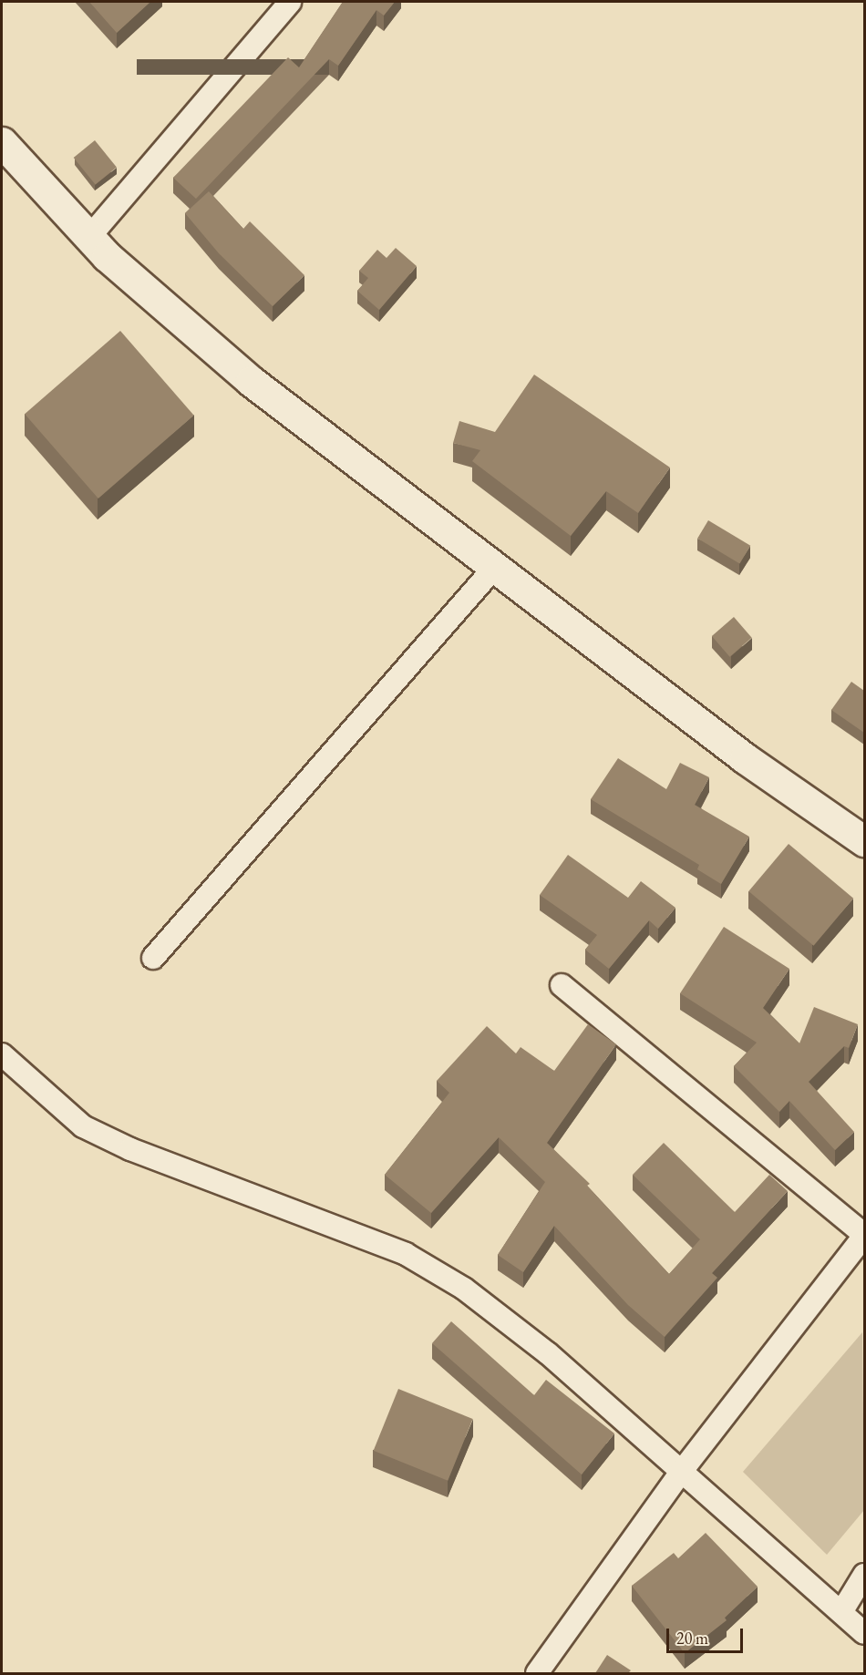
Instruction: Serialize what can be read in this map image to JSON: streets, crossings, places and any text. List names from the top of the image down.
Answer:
{
  "scale_bar": "20 m"
}
